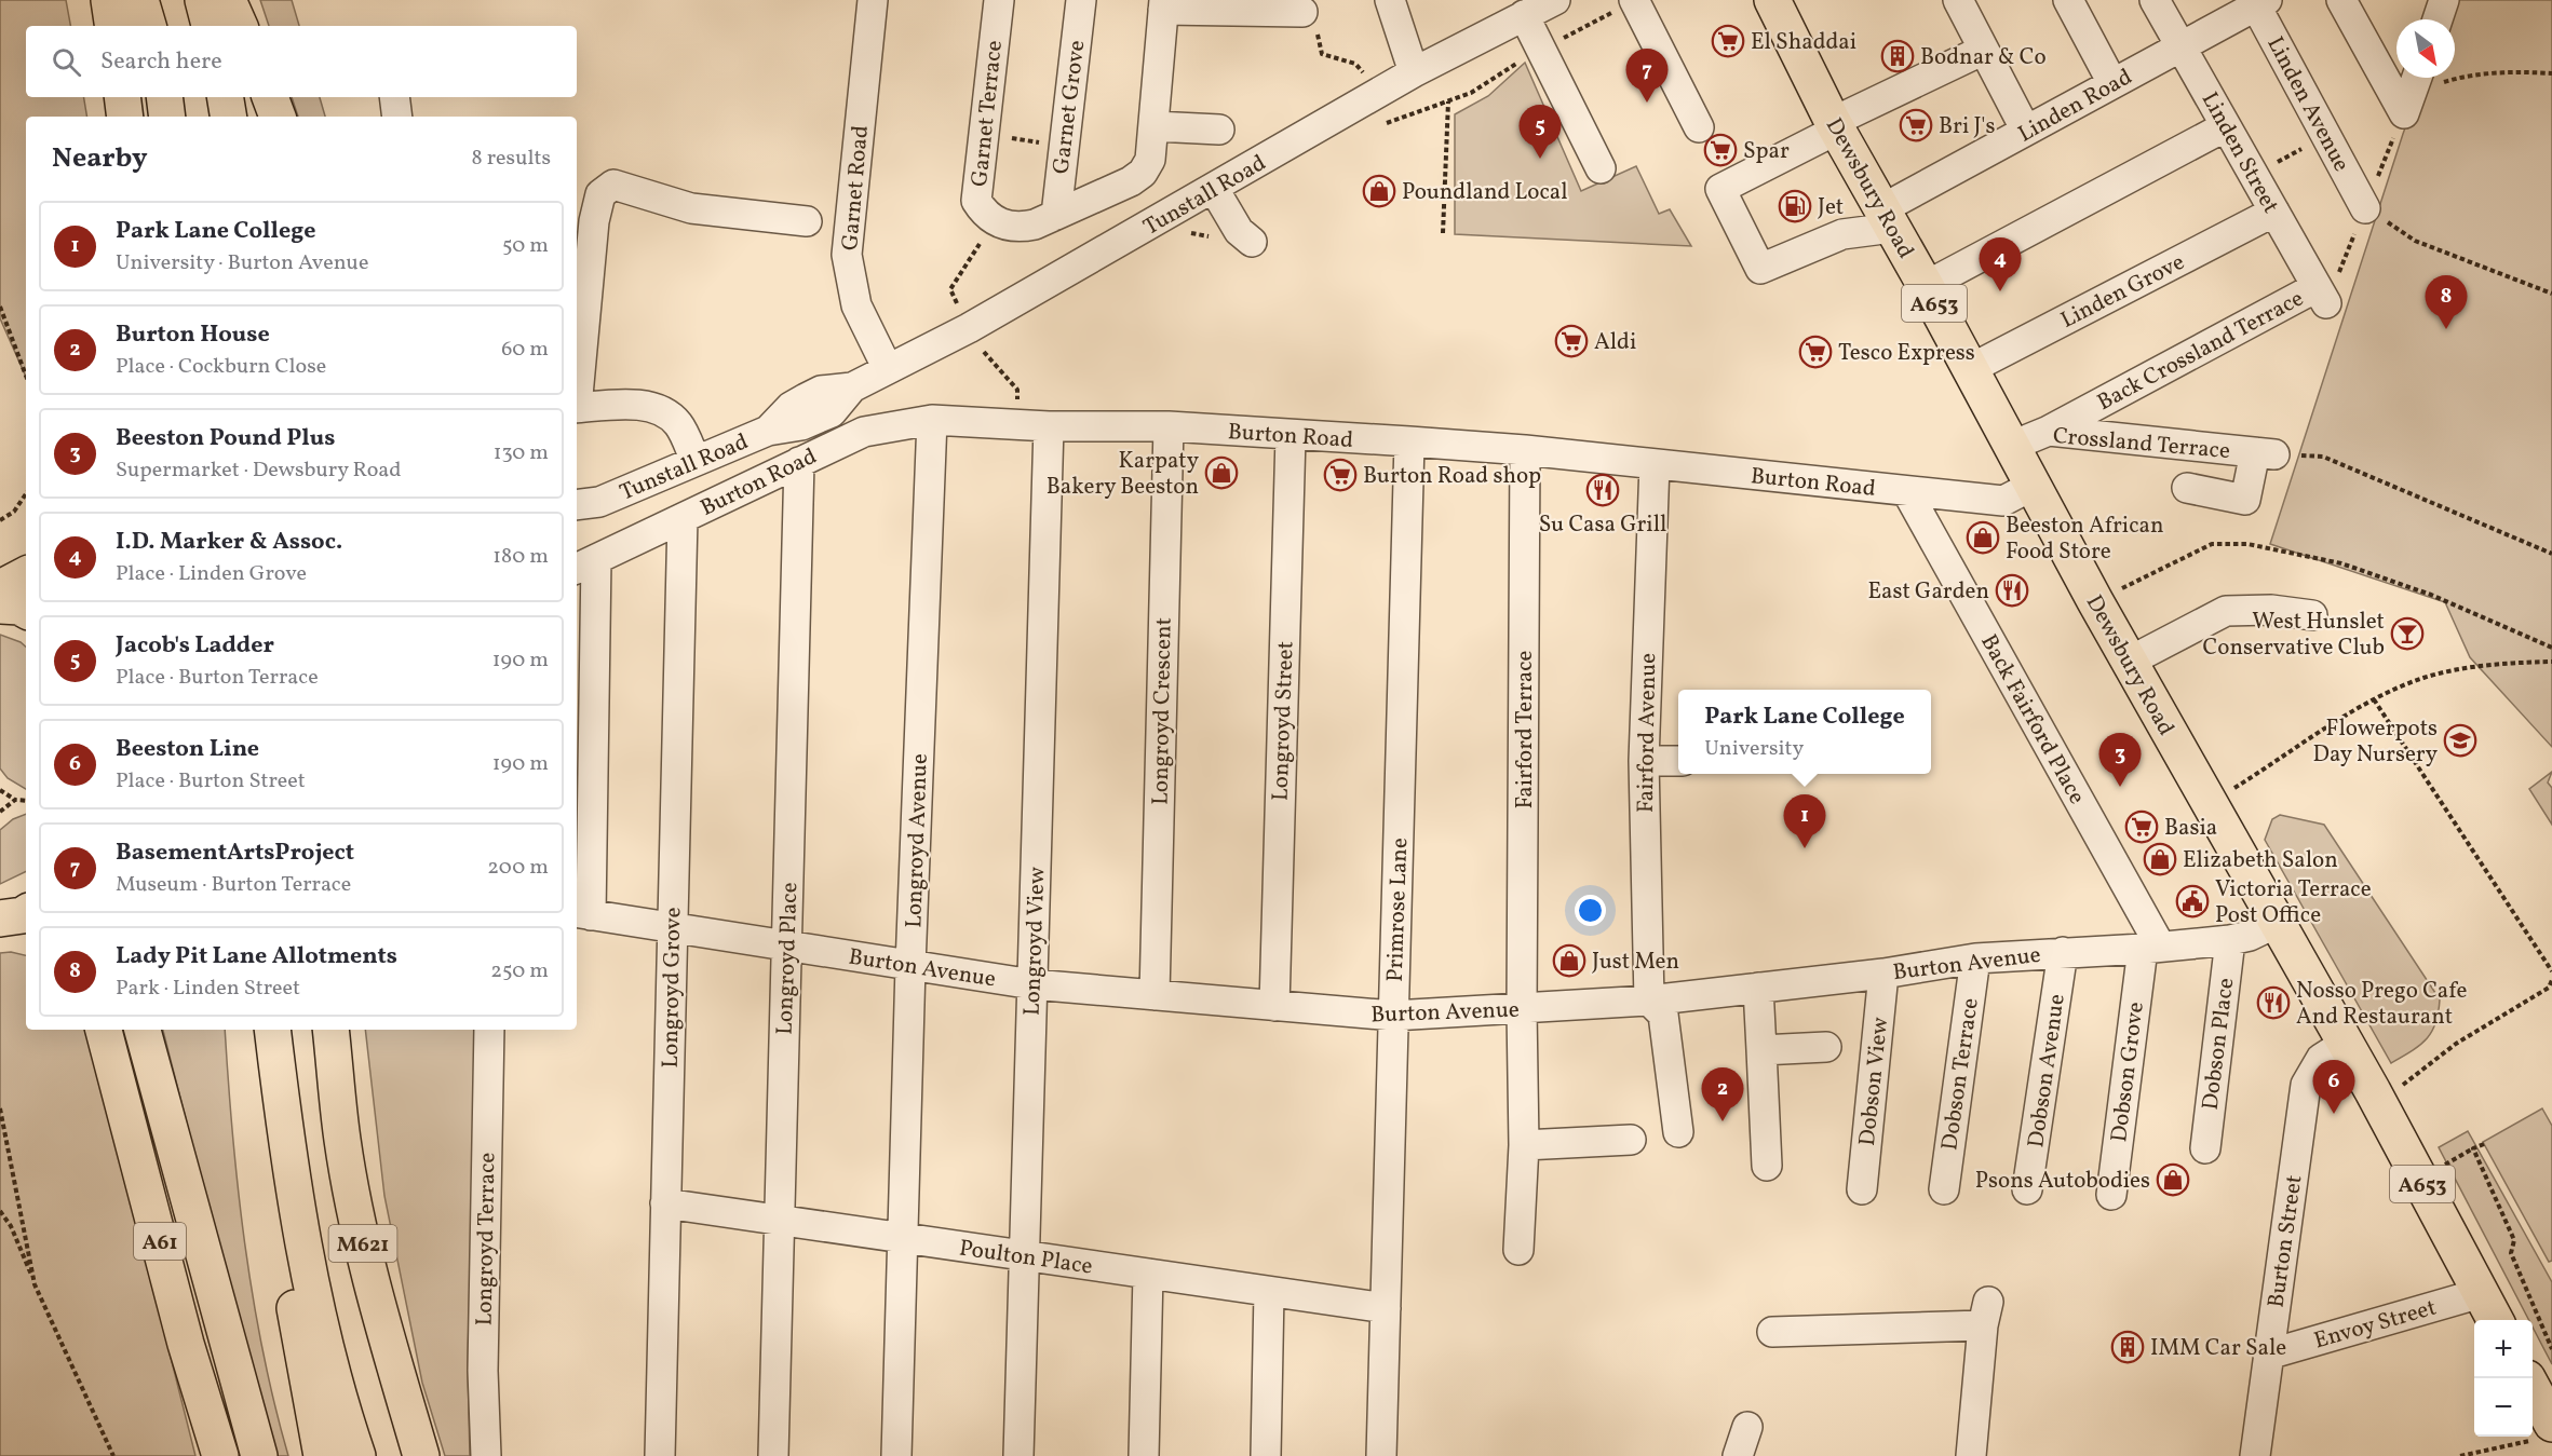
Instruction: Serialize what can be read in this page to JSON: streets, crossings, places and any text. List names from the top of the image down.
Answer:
{
  "streets": {
    "main road": [
      "Dewsbury Road",
      "A653",
      "A61",
      "M621"
    ],
    "street": [
      "Linden Avenue",
      "Linden Road",
      "Garnet Grove",
      "Garnet Terrace",
      "Linden Street",
      "Garnet Road",
      "Tunstall Road",
      "Linden Grove",
      "Back Crossland Terrace",
      "Burton Road",
      "Crossland Terrace",
      "Longroyd Crescent",
      "Back Fairford Place",
      "Longroyd Street",
      "Fairford Terrace",
      "Fairford Avenue",
      "Longroyd Avenue",
      "Primrose Lane",
      "Longroyd View",
      "Longroyd Place",
      "Burton Avenue",
      "Longroyd Grove",
      "Dobson Place",
      "Dobson Avenue",
      "Dobson Grove",
      "Dobson Terrace",
      "Dobson View",
      "Longroyd Terrace",
      "Burton Street",
      "Poulton Place",
      "Envoy Street"
    ]
  },
  "crossings": [
    ["Linden Avenue", "Linden Road"],
    ["Linden Road", "Linden Street"],
    ["Linden Road", "Dewsbury Road"],
    ["Garnet Grove", "Garnet Terrace"],
    ["Linden Street", "Linden Grove"],
    ["Linden Street", "Back Crossland Terrace"],
    ["Garnet Road", "Tunstall Road"],
    ["Dewsbury Road", "Linden Grove"],
    ["Dewsbury Road", "Burton Road"],
    ["Dewsbury Road", "Crossland Terrace"],
    ["Dewsbury Road", "Burton Avenue"],
    ["Dewsbury Road", "Burton Street"],
    ["Dewsbury Road", "Envoy Street"],
    ["Back Crossland Terrace", "Crossland Terrace"],
    ["Burton Road", "Longroyd Crescent"],
    ["Burton Road", "Back Fairford Place"],
    ["Burton Road", "Longroyd Street"],
    ["Burton Road", "Fairford Terrace"],
    ["Burton Road", "Fairford Avenue"],
    ["Burton Road", "Longroyd Avenue"],
    ["Burton Road", "Primrose Lane"],
    ["Burton Road", "Longroyd View"],
    ["Burton Road", "Longroyd Place"],
    ["Burton Road", "Longroyd Grove"],
    ["Longroyd Crescent", "Burton Avenue"],
    ["Back Fairford Place", "Burton Avenue"],
    ["Back Fairford Place", "Dobson Grove"],
    ["Longroyd Street", "Burton Avenue"],
    ["Fairford Terrace", "Burton Avenue"],
    ["Fairford Avenue", "Burton Avenue"],
    ["Longroyd Avenue", "Burton Avenue"],
    ["Longroyd Avenue", "Poulton Place"],
    ["Primrose Lane", "Burton Avenue"],
    ["Primrose Lane", "Poulton Place"],
    ["Longroyd View", "Burton Avenue"],
    ["Longroyd View", "Poulton Place"],
    ["Longroyd Place", "Burton Avenue"],
    ["Longroyd Place", "Poulton Place"],
    ["Burton Avenue", "Longroyd Grove"],
    ["Burton Avenue", "Dobson Place"],
    ["Burton Avenue", "Dobson Avenue"],
    ["Burton Avenue", "Dobson Grove"],
    ["Burton Avenue", "Dobson Terrace"],
    ["Burton Avenue", "Dobson View"],
    ["Longroyd Grove", "Poulton Place"],
    ["Burton Street", "Envoy Street"]
  ],
  "places": {
    "supermarket": [
      "El Shaddai",
      "Bri J's",
      "Spar",
      "Aldi",
      "Tesco Express",
      "Burton Road shop",
      "Basia"
    ],
    "building": ["Bodnar & Co", "IMM Car Sale"],
    "shop": [
      "Poundland Local",
      "Karpaty Bakery Beeston",
      "Beeston African Food Store",
      "Elizabeth Salon",
      "Just Men",
      "Psons Autobodies"
    ],
    "fuel station": ["Jet"],
    "restaurant": ["Su Casa Grill", "East Garden", "Nosso Prego Cafe And Restaurant"],
    "bar": ["West Hunslet Conservative Club"],
    "school or university": ["Flowerpots Day Nursery"],
    "public building": ["Victoria Terrace Post Office"]
  },
  "north": "bottom right",
  "page": {
    "search": "Search here",
    "pins": [
      "7",
      "5",
      "4",
      "8",
      "3",
      "1",
      "6",
      "2"
    ],
    "heading": ["Nearby", "8 results"],
    "list": [
      {
        "mark": "1",
        "name": "Park Lane College",
        "note": "University · Burton Avenue",
        "value": "50 m"
      },
      {
        "mark": "2",
        "name": "Burton House",
        "note": "Place · Cockburn Close",
        "value": "60 m"
      },
      {
        "mark": "3",
        "name": "Beeston Pound Plus",
        "note": "Supermarket · Dewsbury Road",
        "value": "130 m"
      },
      {
        "mark": "4",
        "name": "I.D. Marker & Assoc.",
        "note": "Place · Linden Grove",
        "value": "180 m"
      },
      {
        "mark": "5",
        "name": "Jacob's Ladder",
        "note": "Place · Burton Terrace",
        "value": "190 m"
      },
      {
        "mark": "6",
        "name": "Beeston Line",
        "note": "Place · Burton Street",
        "value": "190 m"
      },
      {
        "mark": "7",
        "name": "BasementArtsProject",
        "note": "Museum · Burton Terrace",
        "value": "200 m"
      },
      {
        "mark": "8",
        "name": "Lady Pit Lane Allotments",
        "note": "Park · Linden Street",
        "value": "250 m"
      }
    ],
    "popup": ["Park Lane College", "University"],
    "map_buttons": ["+", "−"]
  }
}
